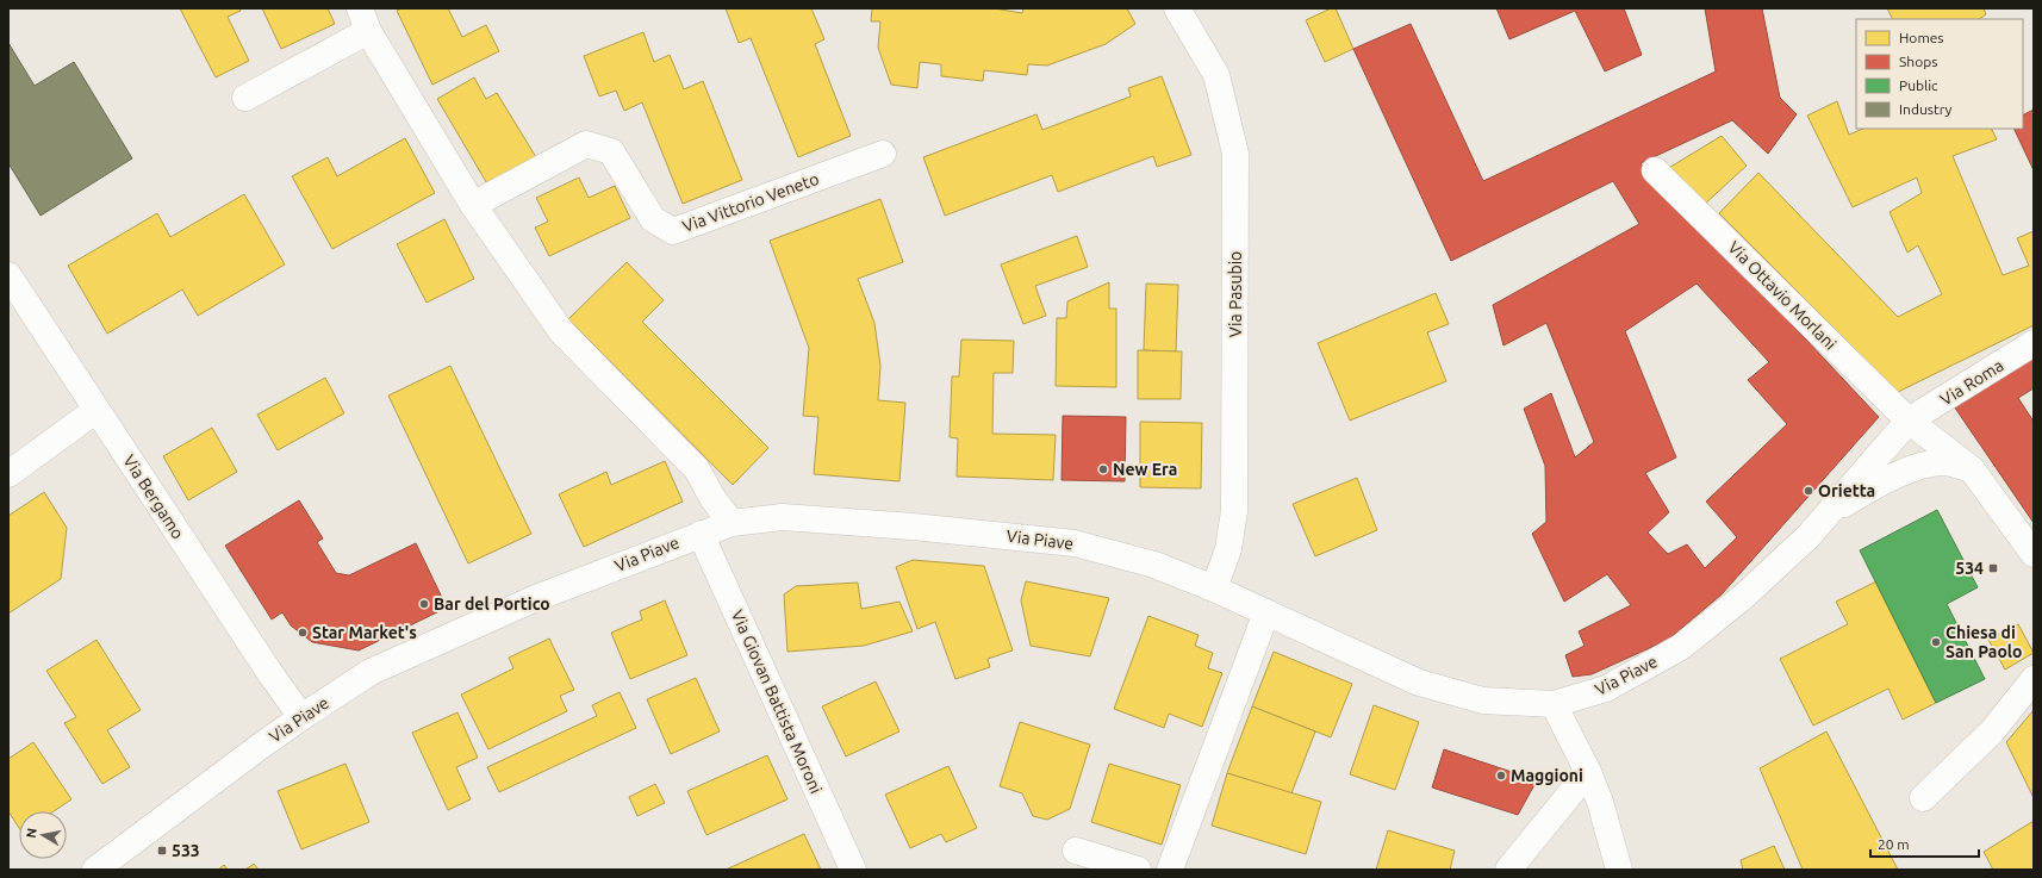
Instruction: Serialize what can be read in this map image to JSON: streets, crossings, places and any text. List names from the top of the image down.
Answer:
{
  "streets": {
    "street": [
      "Via Vittorio Veneto",
      "Via Pasubio",
      "Via Ottavio Morlani",
      "Via Roma",
      "Via Bergamo",
      "Via Piave",
      "Via Giovan Battista Moroni"
    ]
  },
  "crossings": [
    ["Via Pasubio", "Via Piave"],
    ["Via Ottavio Morlani", "Via Roma"],
    ["Via Ottavio Morlani", "Via Piave"],
    ["Via Roma", "Via Piave"],
    ["Via Bergamo", "Via Piave"],
    ["Via Piave", "Via Giovan Battista Moroni"]
  ],
  "places": {
    "other": [
      "New Era",
      "Orietta",
      "Bar del Portico",
      "Star Market's",
      "Chiesa di San Paolo",
      "Maggioni"
    ],
    "transit": ["534", "533"]
  },
  "legend": [
    "Homes",
    "Shops",
    "Public",
    "Industry"
  ],
  "scale_bar": "20 m",
  "north": "left"
}
